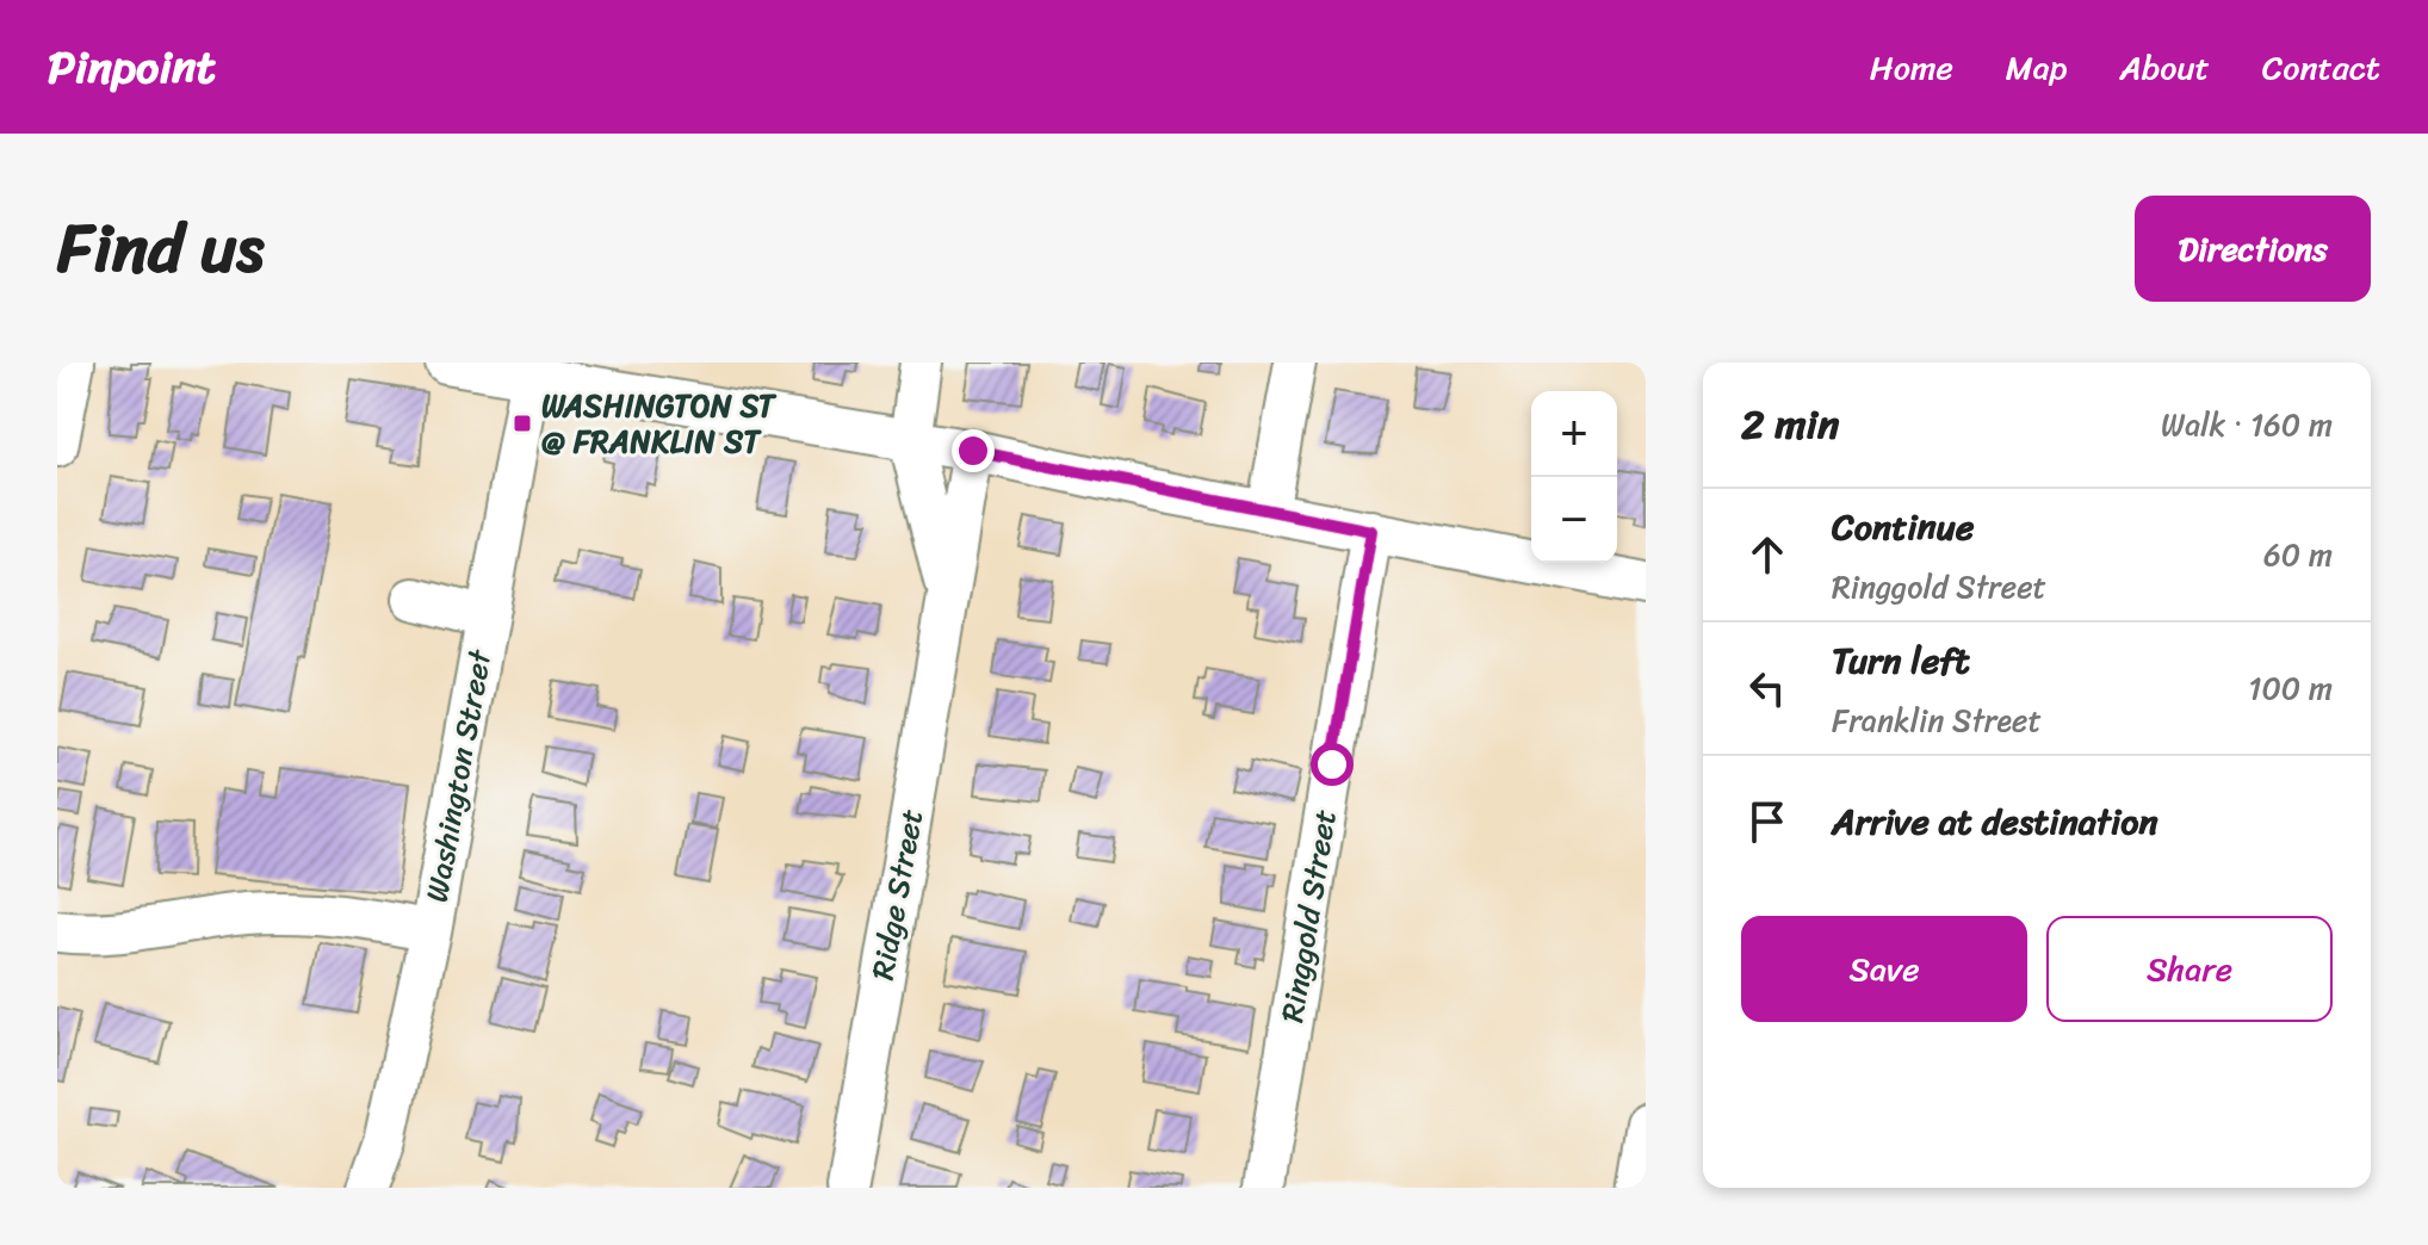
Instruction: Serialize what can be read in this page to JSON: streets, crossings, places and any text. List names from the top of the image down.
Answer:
{
  "streets": {
    "street": ["Washington Street", "Ridge Street", "Ringgold Street"]
  },
  "places": {
    "transit": ["WASHINGTON ST @ FRANKLIN ST"]
  },
  "page": {
    "header": "Pinpoint",
    "nav": [
      "Home",
      "Map",
      "About",
      "Contact"
    ],
    "title": "Find us",
    "buttons": [
      "Directions",
      ["Save", "Share"]
    ],
    "heading": ["2 min", "Walk · 160 m"],
    "map_buttons": ["+", "−"],
    "list": [
      ["Continue", "Ringgold Street", "60 m"],
      ["Turn left", "Franklin Street", "100 m"],
      "Arrive at destination"
    ]
  }
}
